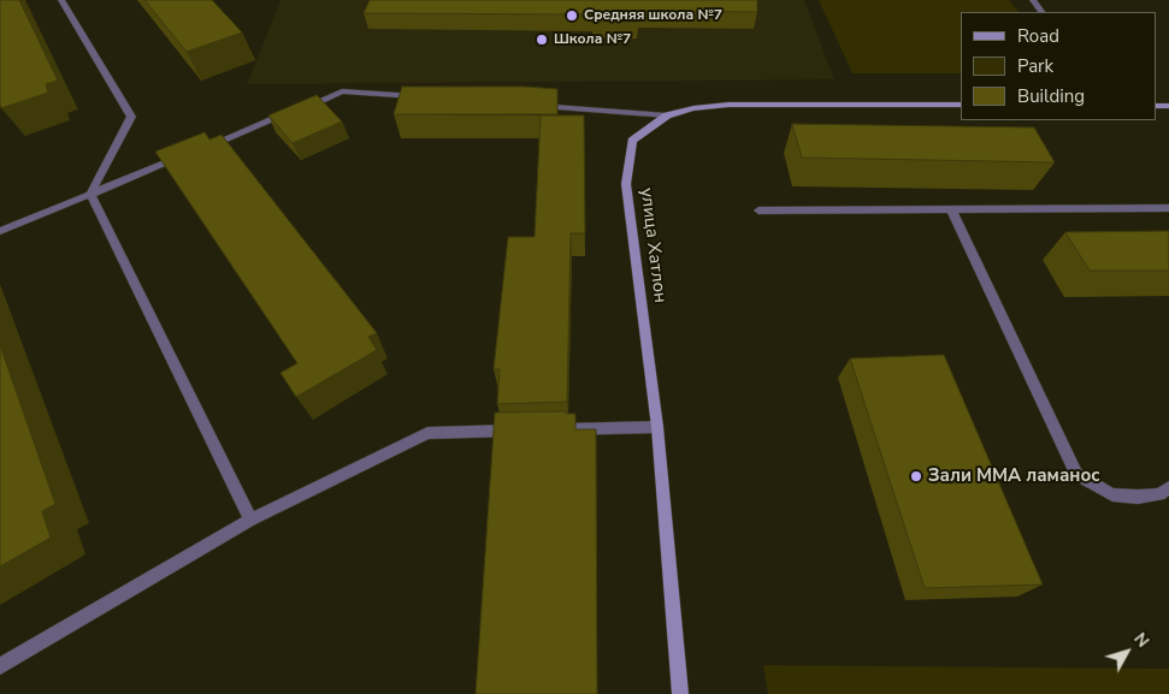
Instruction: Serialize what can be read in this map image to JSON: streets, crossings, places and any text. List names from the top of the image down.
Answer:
{
  "streets": {
    "street": ["улица Хатлон"]
  },
  "places": ["Средняя школа №7", "Школа №7", "Зали MMA ламанос"],
  "legend": ["Road", "Park", "Building"],
  "north": "top right"
}
